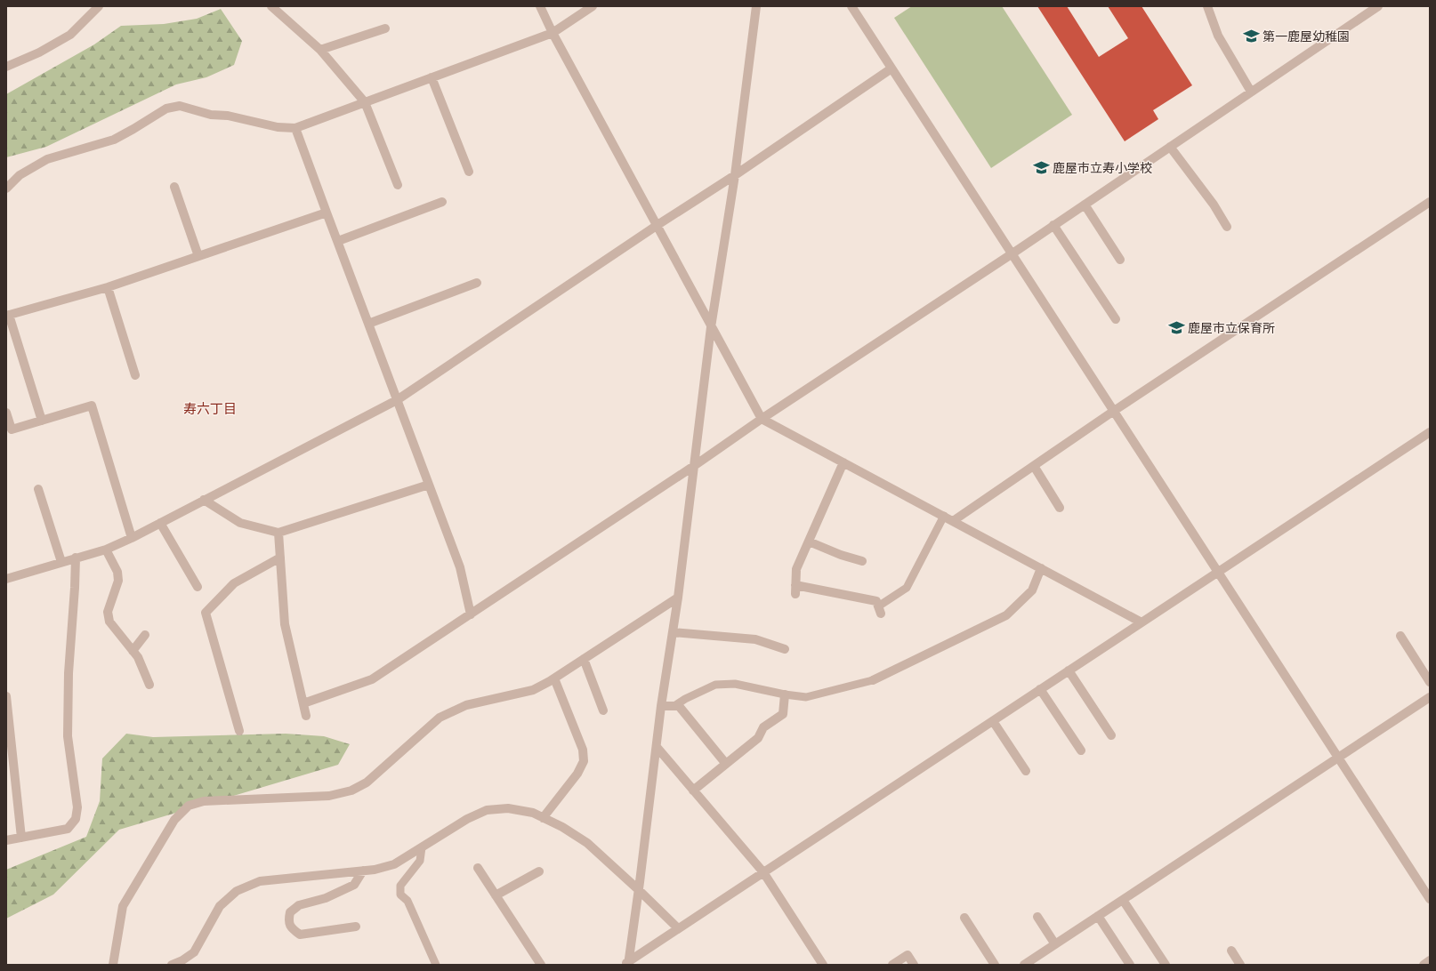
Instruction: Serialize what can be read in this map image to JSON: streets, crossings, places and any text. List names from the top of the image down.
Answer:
{
  "districts": ["寿六丁目"],
  "places": {
    "school or university": ["第一鹿屋幼稚園", "鹿屋市立寿小学校", "鹿屋市立保育所"]
  }
}
